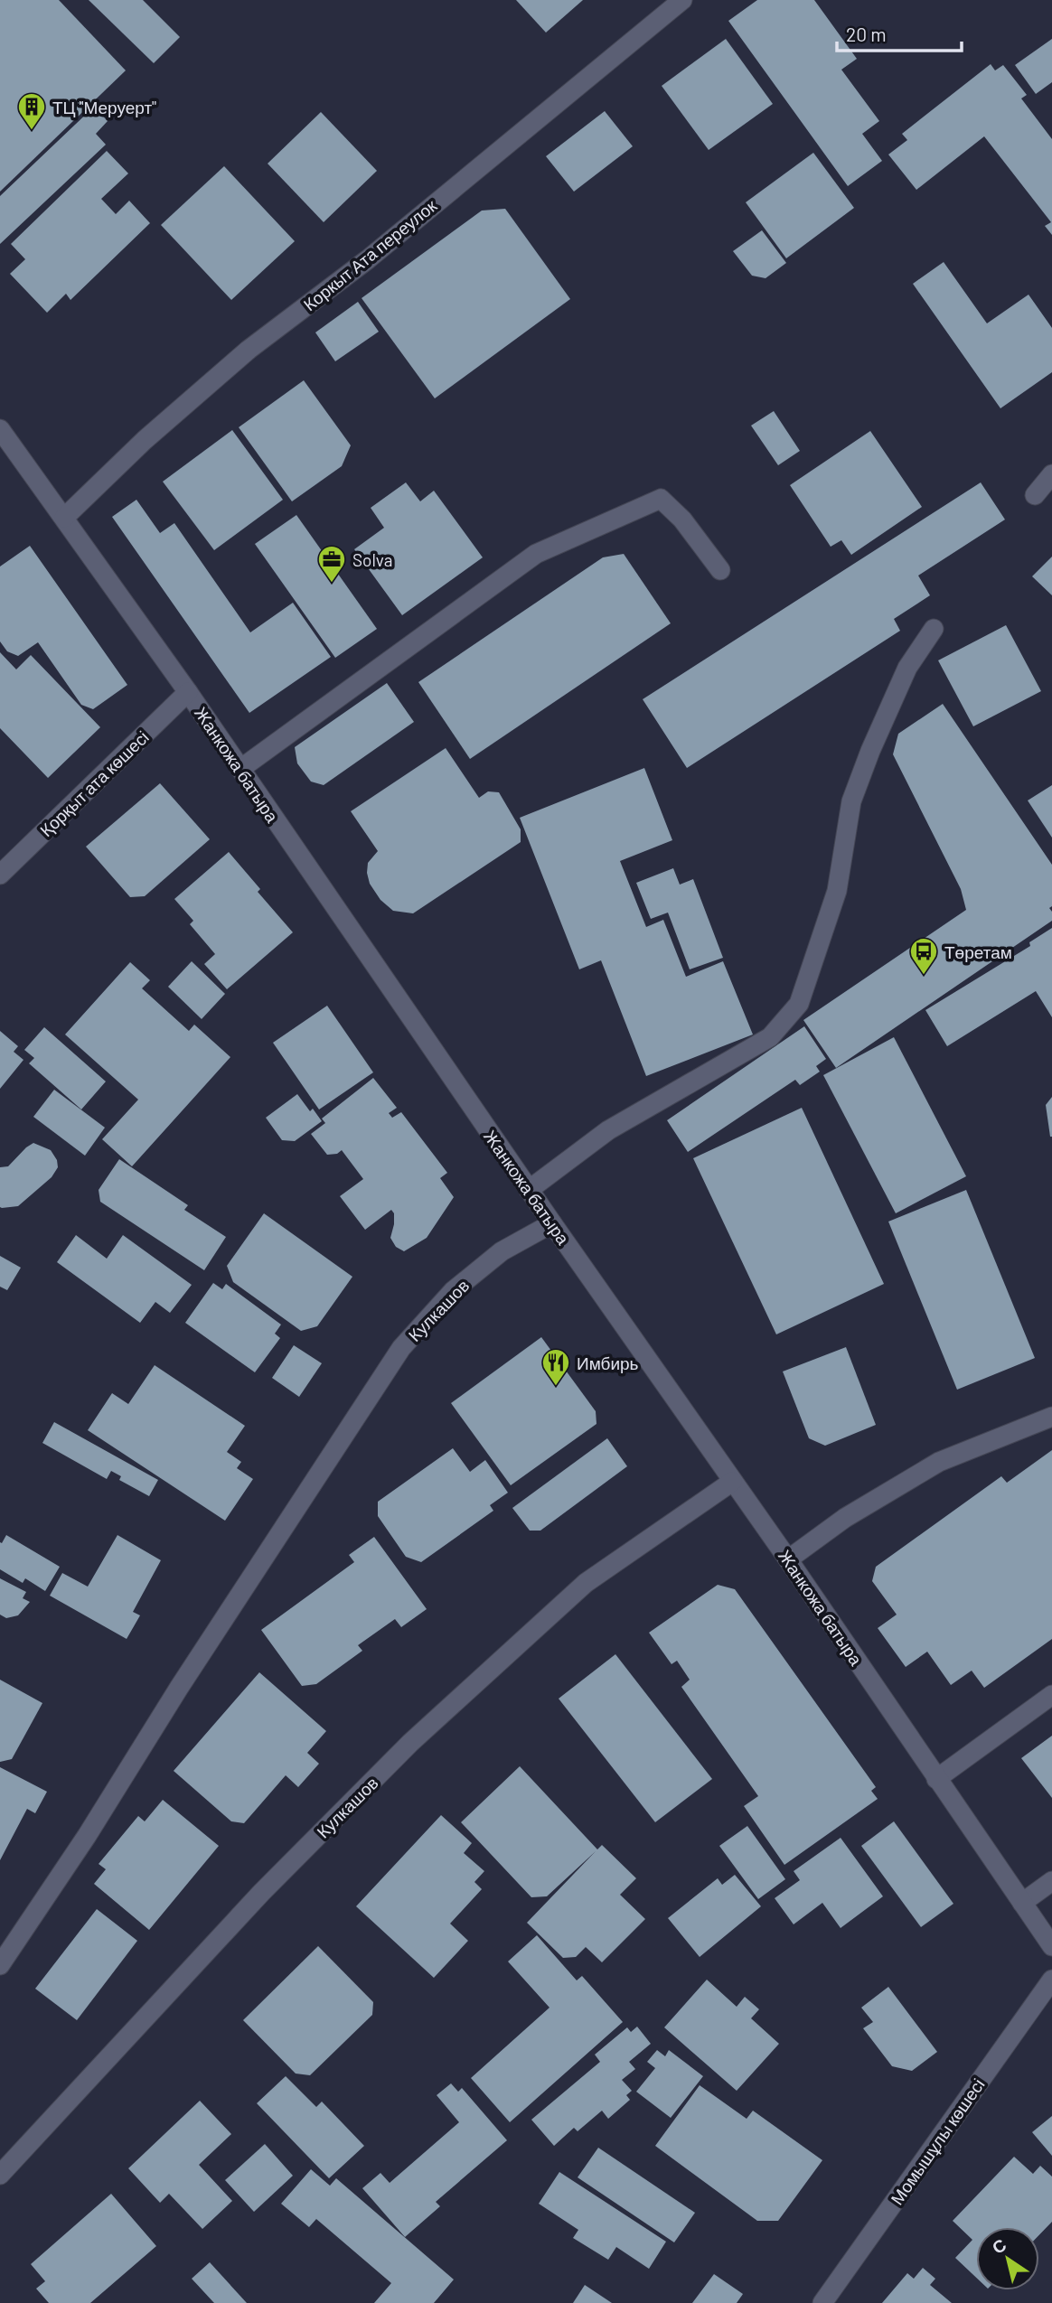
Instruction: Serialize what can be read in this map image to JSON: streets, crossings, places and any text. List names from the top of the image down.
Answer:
{
  "streets": {
    "street": [
      "Коркыт Ата переулок",
      "Жанкожа батыра",
      "Қорқыт ата көшесі",
      "Кулкашов",
      "Момышұлы көшесі"
    ]
  },
  "crossings": [
    ["Коркыт Ата переулок", "Жанкожа батыра"],
    ["Жанкожа батыра", "Қорқыт ата көшесі"],
    ["Жанкожа батыра", "Кулкашов"]
  ],
  "places": {
    "building": ["ТЦ \"Меруерт\""],
    "office": ["Solva"],
    "bus stop": ["Төретам"],
    "restaurant": ["Имбирь"]
  },
  "scale_bar": "20 m",
  "north": "top left"
}
